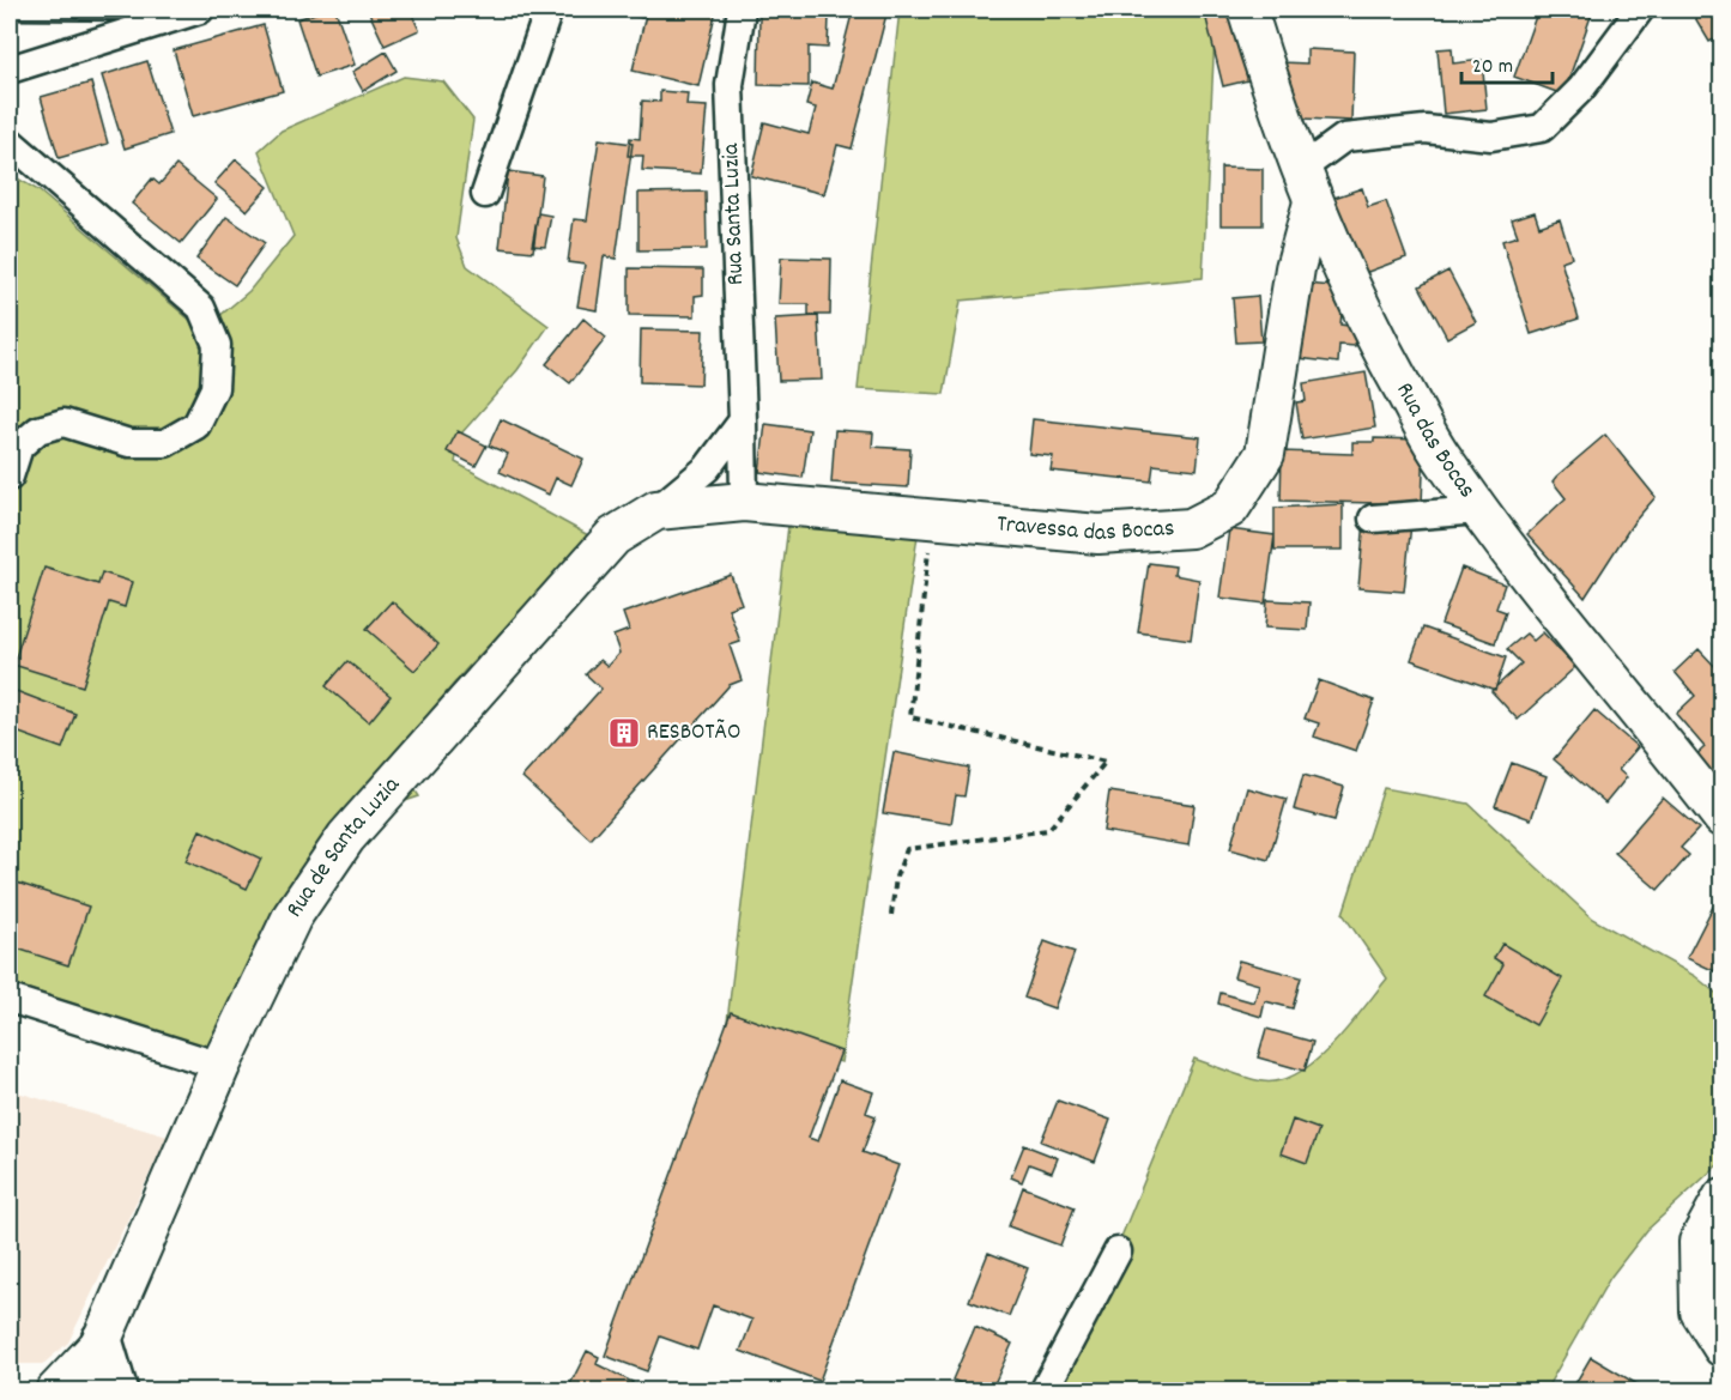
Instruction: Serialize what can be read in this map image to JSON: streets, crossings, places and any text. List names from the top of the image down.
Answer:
{
  "streets": {
    "street": [
      "Rua Santa Luzia",
      "Rua das Bocas",
      "Travessa das Bocas",
      "Rua de Santa Luzia"
    ]
  },
  "crossings": [
    ["Rua Santa Luzia", "Travessa das Bocas"],
    ["Rua Santa Luzia", "Rua de Santa Luzia"],
    ["Rua das Bocas", "Travessa das Bocas"],
    ["Travessa das Bocas", "Rua de Santa Luzia"]
  ],
  "places": {
    "building": ["RESBOTÃO"]
  },
  "scale_bar": "20 m"
}
